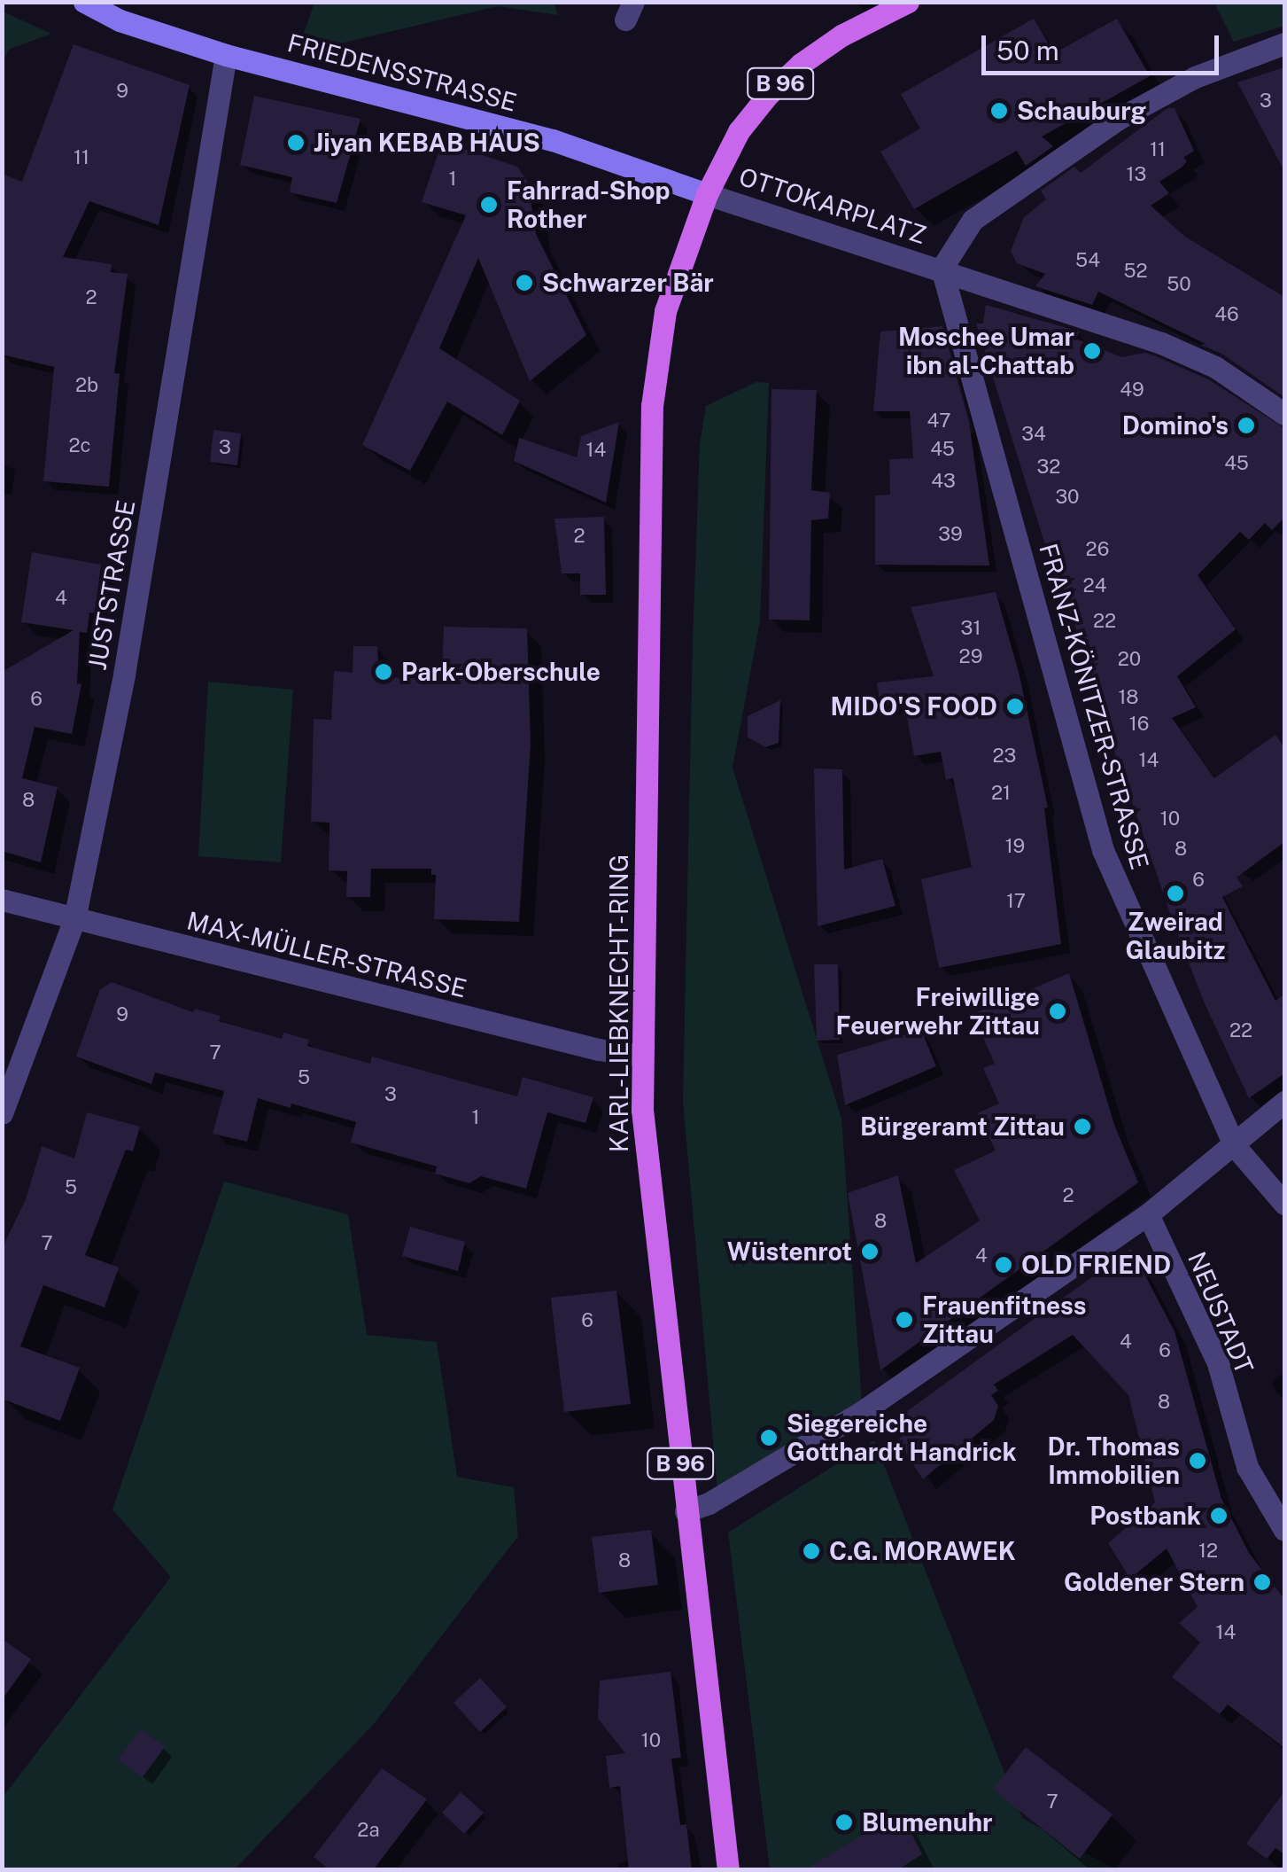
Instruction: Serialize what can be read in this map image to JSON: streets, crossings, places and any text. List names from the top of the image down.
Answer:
{
  "streets": {
    "main road": ["FRIEDENSSTRASSE", "B 96", "KARL-LIEBKNECHT-RING"],
    "street": [
      "OTTOKARPLATZ",
      "JUSTSTRASSE",
      "FRANZ-KÖNITZER-STRASSE",
      "MAX-MÜLLER-STRASSE",
      "NEUSTADT"
    ]
  },
  "crossings": [
    ["FRIEDENSSTRASSE", "B 96"],
    ["FRIEDENSSTRASSE", "OTTOKARPLATZ"],
    ["FRIEDENSSTRASSE", "JUSTSTRASSE"],
    ["FRIEDENSSTRASSE", "KARL-LIEBKNECHT-RING"],
    ["B 96", "OTTOKARPLATZ"],
    ["B 96", "KARL-LIEBKNECHT-RING"],
    ["OTTOKARPLATZ", "FRANZ-KÖNITZER-STRASSE"],
    ["OTTOKARPLATZ", "KARL-LIEBKNECHT-RING"],
    ["JUSTSTRASSE", "MAX-MÜLLER-STRASSE"],
    ["MAX-MÜLLER-STRASSE", "KARL-LIEBKNECHT-RING"]
  ],
  "places": [
    "Schauburg",
    "Jiyan KEBAB HAUS",
    "Fahrrad-Shop Rother",
    "Schwarzer Bär",
    "Moschee Umar ibn al-Chattab",
    "Domino's",
    "Park-Oberschule",
    "MIDO'S FOOD",
    "Zweirad Glaubitz",
    "Freiwillige Feuerwehr Zittau",
    "Bürgeramt Zittau",
    "Wüstenrot",
    "OLD FRIEND",
    "Frauenfitness Zittau",
    "Siegereiche Gotthardt Handrick",
    "Dr. Thomas Immobilien",
    "Postbank",
    "C.G. MORAWEK",
    "Goldener Stern",
    "Blumenuhr"
  ],
  "house_numbers": [
    "9",
    "3",
    "11",
    "11",
    "13",
    "1",
    "54",
    "52",
    "50",
    "2",
    "46",
    "2b",
    "49",
    "47",
    "34",
    "2c",
    "3",
    "45",
    "14",
    "45",
    "32",
    "43",
    "30",
    "39",
    "2",
    "26",
    "24",
    "4",
    "22",
    "31",
    "29",
    "20",
    "18",
    "6",
    "16",
    "23",
    "14",
    "21",
    "8",
    "10",
    "19",
    "8",
    "6",
    "17",
    "9",
    "22",
    "7",
    "5",
    "3",
    "1",
    "5",
    "2",
    "8",
    "7",
    "4",
    "6",
    "4",
    "6",
    "8",
    "12",
    "8",
    "14",
    "10",
    "7",
    "2a"
  ],
  "scale_bar": "50 m"
}
